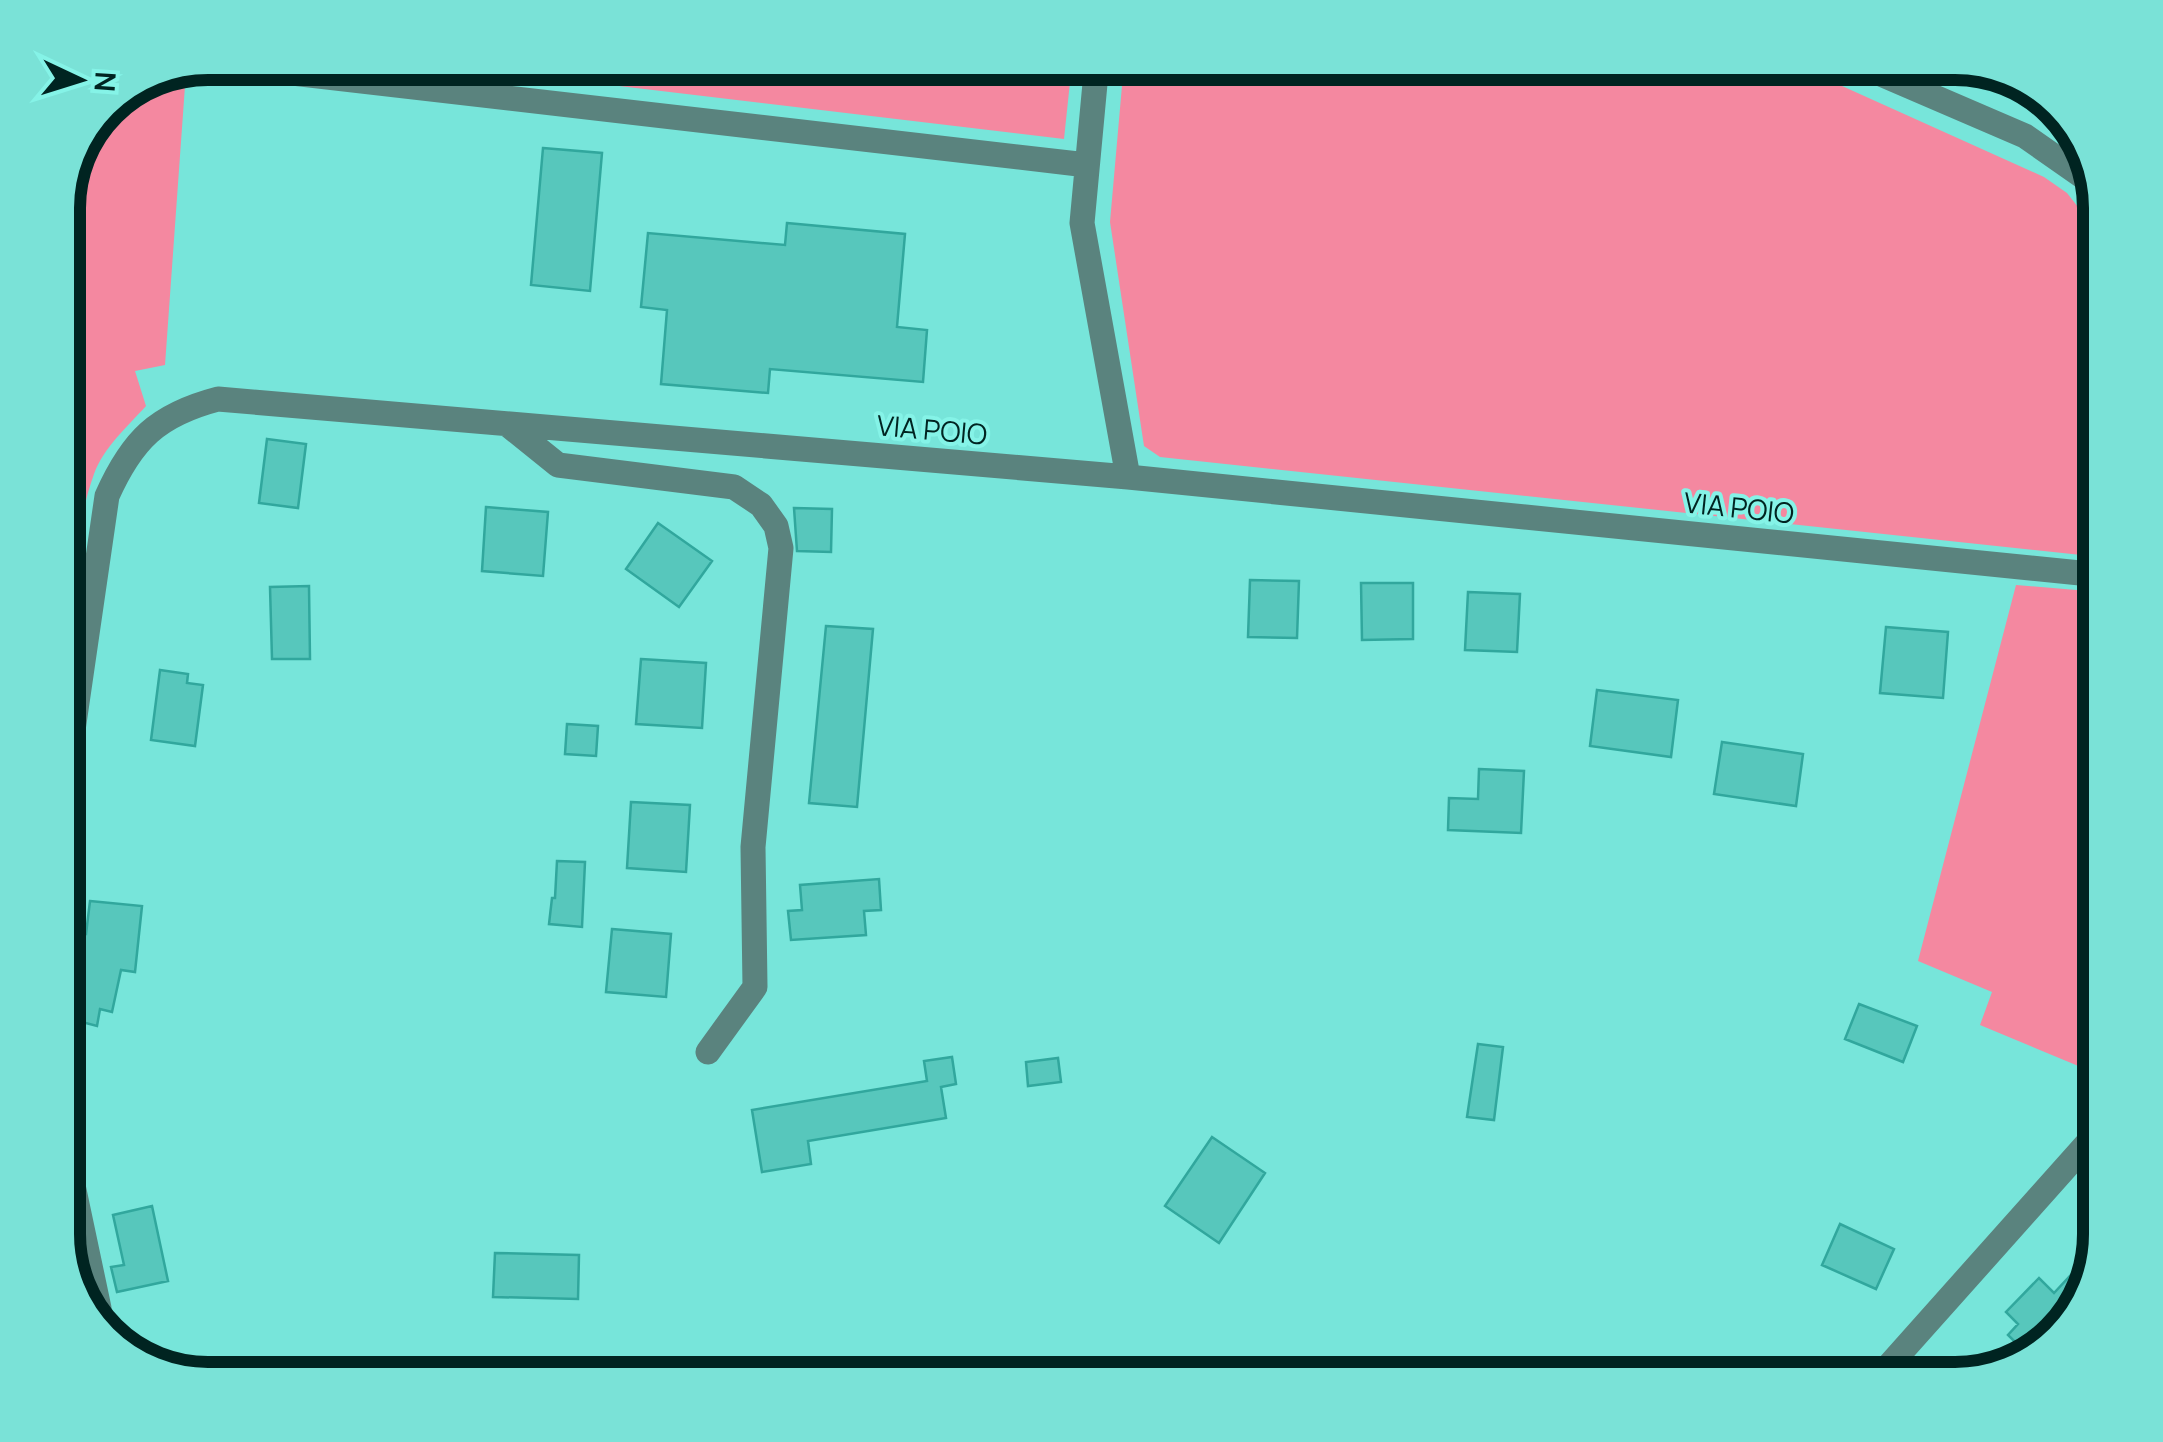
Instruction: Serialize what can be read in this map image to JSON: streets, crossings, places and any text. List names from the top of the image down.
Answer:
{
  "streets": {
    "street": ["VIA POIO"]
  },
  "north": "right"
}
